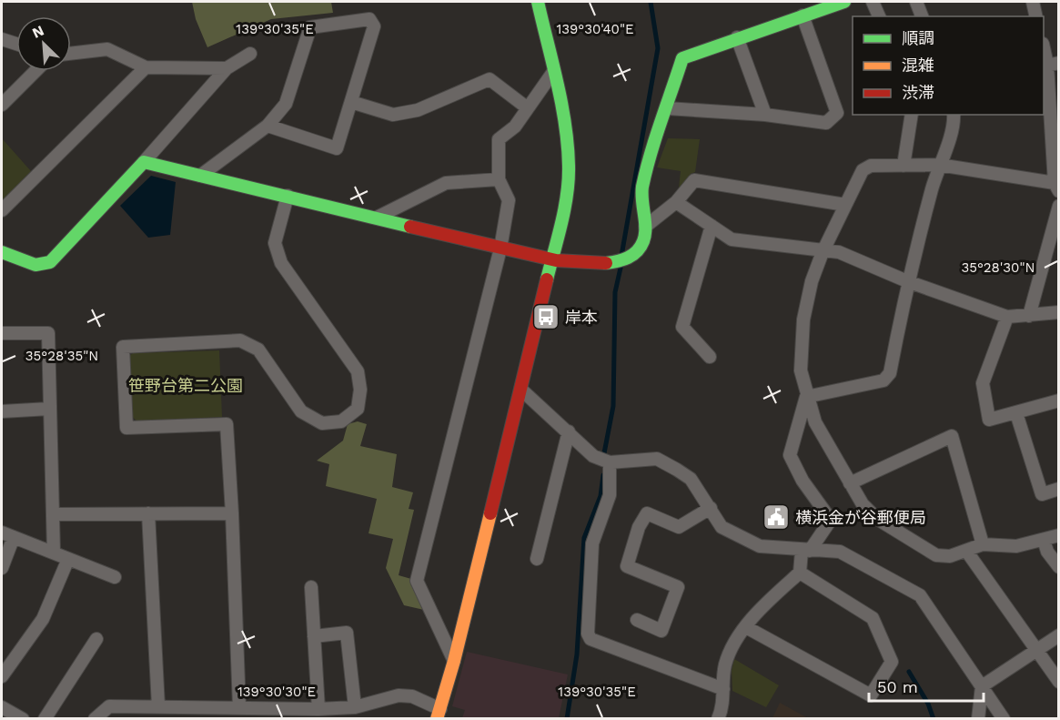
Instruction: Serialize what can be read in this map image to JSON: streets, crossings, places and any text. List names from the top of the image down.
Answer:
{
  "parks": ["笹野台第二公園"],
  "places": {
    "bus stop": ["岸本"],
    "public building": ["横浜金が谷郵便局"]
  },
  "legend": ["順調", "混雑", "渋滞"],
  "scale_bar": "50 m",
  "north": "top left",
  "coordinates": [
    "139°30'35\"E",
    "139°30'40\"E",
    "35°28'30\"N",
    "35°28'35\"N",
    "139°30'30\"E"
  ]
}
